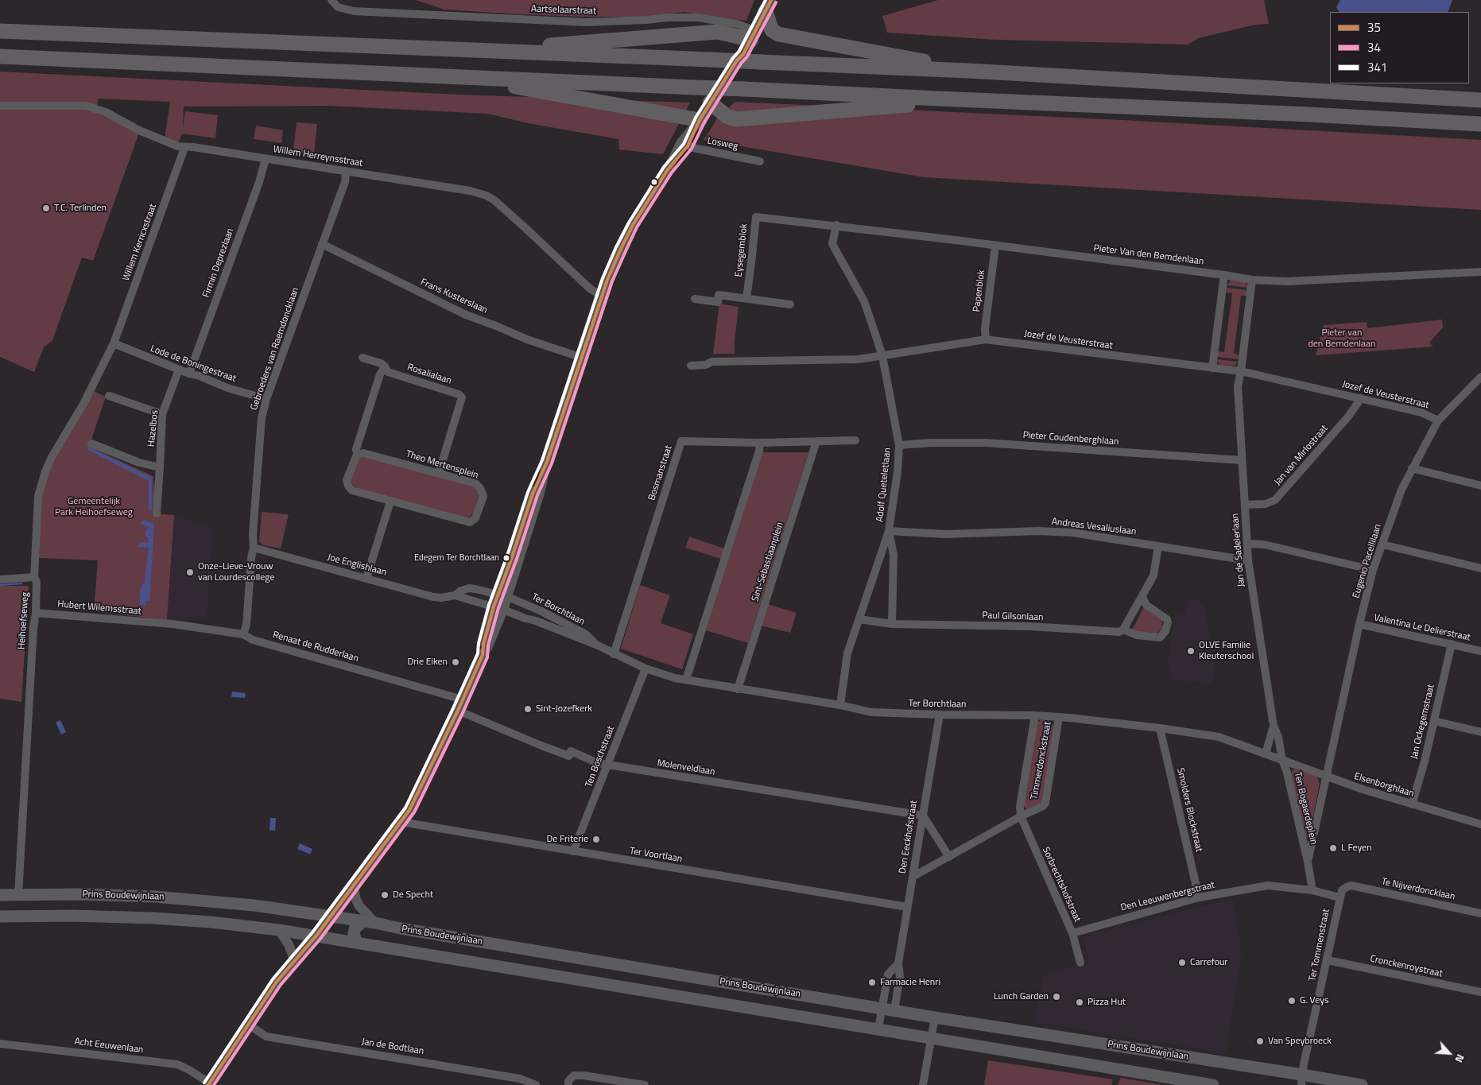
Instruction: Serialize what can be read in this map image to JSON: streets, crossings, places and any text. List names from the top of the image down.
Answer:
{
  "streets": {
    "main road": ["Prins Boudewijnlaan"],
    "street": [
      "Aartselaarstraat",
      "Losweg",
      "Willem Herreynsstraat",
      "Willem Kerricxstraat",
      "Eysegemblok",
      "Pieter Van den Bemdenlaan",
      "Firmin Deprezlaan",
      "Papenblok",
      "Frans Kusterslaan",
      "Jozef de Veusterstraat",
      "Gebroeders van Raemdoncklaan",
      "Lode de Boningestraat",
      "Rosalialaan",
      "Hazelbos",
      "Pieter Coudenberghlaan",
      "Jan van Mirlostraat",
      "Theo Mertensplein",
      "Bosmanstraat",
      "Adolf Queteletlaan",
      "Andreas Vesaliuslaan",
      "Jan de Sadelerlaan",
      "Eugenio Pacellilaan",
      "Sint-Sebastiaanplein",
      "Joe Englishlaan",
      "Hubert Wilemsstraat",
      "Ter Borchtlaan",
      "Paul Gilsonlaan",
      "Heihoefseweg",
      "Valentina Le Delierstraat",
      "Renaat de Rudderlaan",
      "Jan Ockegemstraat",
      "Ten Boschstraat",
      "Timmerdonckstraat",
      "Molenveldlaan",
      "Elsenborghlaan",
      "Ten Bogaerdeplein",
      "Smolders Blockstraat",
      "Den Eeckhofstraat",
      "Ter Voortlaan",
      "Sorbrechtshofstraat",
      "Te Nijverdoncklaan",
      "Den Leeuwenbergstraat",
      "Ter Tommenstraat",
      "Cronckenroystraat",
      "Acht Eeuwenlaan",
      "Jan de Bodtlaan"
    ]
  },
  "crossings": [
    ["Willem Herreynsstraat", "Willem Kerricxstraat"],
    ["Willem Herreynsstraat", "Firmin Deprezlaan"],
    ["Willem Herreynsstraat", "Gebroeders van Raemdoncklaan"],
    ["Willem Kerricxstraat", "Lode de Boningestraat"],
    ["Willem Kerricxstraat", "Heihoefseweg"],
    ["Eysegemblok", "Pieter Van den Bemdenlaan"],
    ["Pieter Van den Bemdenlaan", "Papenblok"],
    ["Pieter Van den Bemdenlaan", "Adolf Queteletlaan"],
    ["Pieter Van den Bemdenlaan", "Jan de Sadelerlaan"],
    ["Firmin Deprezlaan", "Lode de Boningestraat"],
    ["Papenblok", "Jozef de Veusterstraat"],
    ["Frans Kusterslaan", "Gebroeders van Raemdoncklaan"],
    ["Jozef de Veusterstraat", "Jan van Mirlostraat"],
    ["Jozef de Veusterstraat", "Adolf Queteletlaan"],
    ["Jozef de Veusterstraat", "Jan de Sadelerlaan"],
    ["Jozef de Veusterstraat", "Eugenio Pacellilaan"],
    ["Gebroeders van Raemdoncklaan", "Lode de Boningestraat"],
    ["Gebroeders van Raemdoncklaan", "Joe Englishlaan"],
    ["Gebroeders van Raemdoncklaan", "Renaat de Rudderlaan"],
    ["Lode de Boningestraat", "Hazelbos"],
    ["Lode de Boningestraat", "Heihoefseweg"],
    ["Rosalialaan", "Theo Mertensplein"],
    ["Pieter Coudenberghlaan", "Adolf Queteletlaan"],
    ["Pieter Coudenberghlaan", "Jan de Sadelerlaan"],
    ["Jan van Mirlostraat", "Jan de Sadelerlaan"],
    ["Bosmanstraat", "Sint-Sebastiaanplein"],
    ["Bosmanstraat", "Ter Borchtlaan"],
    ["Adolf Queteletlaan", "Andreas Vesaliuslaan"],
    ["Adolf Queteletlaan", "Ter Borchtlaan"],
    ["Adolf Queteletlaan", "Paul Gilsonlaan"],
    ["Andreas Vesaliuslaan", "Jan de Sadelerlaan"],
    ["Jan de Sadelerlaan", "Ter Borchtlaan"],
    ["Jan de Sadelerlaan", "Elsenborghlaan"],
    ["Jan de Sadelerlaan", "Ten Bogaerdeplein"],
    ["Eugenio Pacellilaan", "Valentina Le Delierstraat"],
    ["Eugenio Pacellilaan", "Elsenborghlaan"],
    ["Eugenio Pacellilaan", "Ten Bogaerdeplein"],
    ["Sint-Sebastiaanplein", "Ter Borchtlaan"],
    ["Joe Englishlaan", "Ter Borchtlaan"],
    ["Hubert Wilemsstraat", "Heihoefseweg"],
    ["Hubert Wilemsstraat", "Renaat de Rudderlaan"],
    ["Ter Borchtlaan", "Ten Boschstraat"],
    ["Ter Borchtlaan", "Timmerdonckstraat"],
    ["Ter Borchtlaan", "Elsenborghlaan"],
    ["Ter Borchtlaan", "Ten Bogaerdeplein"],
    ["Ter Borchtlaan", "Smolders Blockstraat"],
    ["Ter Borchtlaan", "Den Eeckhofstraat"],
    ["Heihoefseweg", "Prins Boudewijnlaan"],
    ["Valentina Le Delierstraat", "Jan Ockegemstraat"],
    ["Jan Ockegemstraat", "Elsenborghlaan"],
    ["Ten Boschstraat", "Molenveldlaan"],
    ["Ten Boschstraat", "Ter Voortlaan"],
    ["Timmerdonckstraat", "Den Eeckhofstraat"],
    ["Timmerdonckstraat", "Sorbrechtshofstraat"],
    ["Molenveldlaan", "Den Eeckhofstraat"],
    ["Elsenborghlaan", "Ten Bogaerdeplein"],
    ["Ten Bogaerdeplein", "Den Leeuwenbergstraat"],
    ["Smolders Blockstraat", "Den Leeuwenbergstraat"],
    ["Den Eeckhofstraat", "Ter Voortlaan"],
    ["Den Eeckhofstraat", "Prins Boudewijnlaan"],
    ["Sorbrechtshofstraat", "Den Leeuwenbergstraat"],
    ["Te Nijverdoncklaan", "Ter Tommenstraat"],
    ["Prins Boudewijnlaan", "Ter Tommenstraat"],
    ["Den Leeuwenbergstraat", "Ter Tommenstraat"],
    ["Ter Tommenstraat", "Cronckenroystraat"]
  ],
  "parks": ["Pieter van den Bemdenlaan", "Gemeentelijk Park Heihoefseweg"],
  "places": [
    "T.C. Terlinden",
    "Edegem Ter Borchtlaan",
    "Onze-Lieve-Vrouw van Lourdescollege",
    "OLVE Familie Kleuterschool",
    "Drie Eiken",
    "Sint-Jozefkerk",
    "De Friterie",
    "L Feyen",
    "De Specht",
    "Carrefour",
    "Farmacie Henri",
    "Lunch Garden",
    "G. Veys",
    "Pizza Hut",
    "Van Speybroeck"
  ],
  "lines": ["transit line 35", "transit line 341", "transit line 34"],
  "legend": ["35", "34", "341"],
  "north": "bottom right"
}
